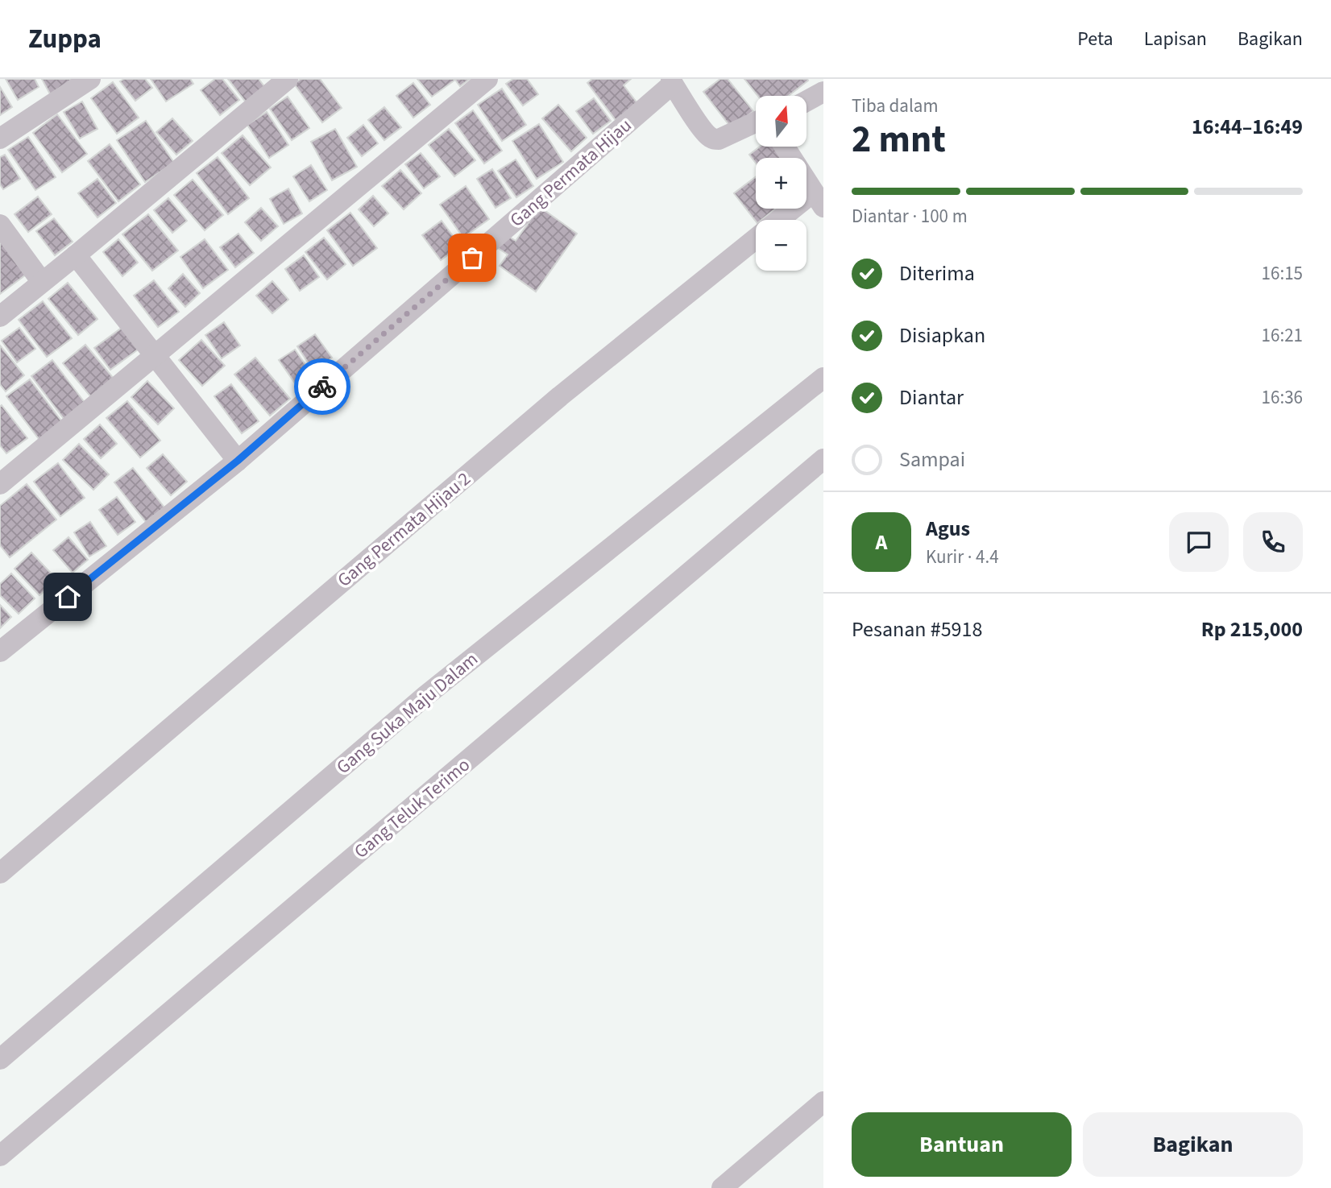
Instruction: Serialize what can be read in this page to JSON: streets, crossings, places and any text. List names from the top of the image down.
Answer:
{
  "streets": {
    "street": [
      "Gang Permata Hijau",
      "Gang Permata Hijau 2",
      "Gang Suka Maju Dalam",
      "Gang Teluk Terimo"
    ]
  },
  "north": "top",
  "page": {
    "header": "Zuppa",
    "nav": ["Peta", "Lapisan", "Bagikan"],
    "heading": ["2 mnt", "Tiba dalam", "16:44–16:49"],
    "panel": [
      "Agus",
      "Kurir · 4.4",
      "Pesanan #5918",
      "Rp 215,000"
    ],
    "map_buttons": ["+", "−"],
    "bar": "Diantar · 100 m",
    "list": [
      ["Diterima", "16:15"],
      ["Disiapkan", "16:21"],
      ["Diantar", "16:36"],
      "Sampai"
    ],
    "round": "A",
    "buttons": ["Bantuan", "Bagikan"]
  }
}
